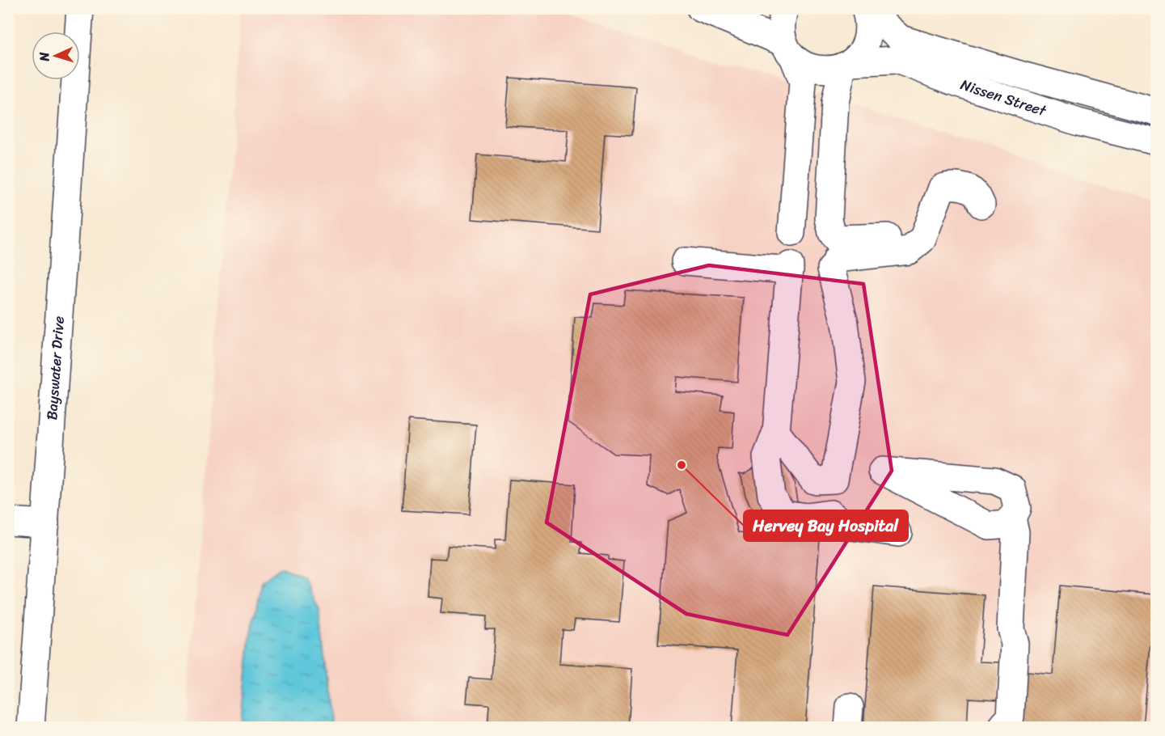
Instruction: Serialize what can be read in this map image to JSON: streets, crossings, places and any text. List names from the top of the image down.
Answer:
{
  "streets": {
    "street": ["Nissen Street", "Bayswater Drive"]
  },
  "places": ["Hervey Bay Hospital"],
  "north": "left"
}
